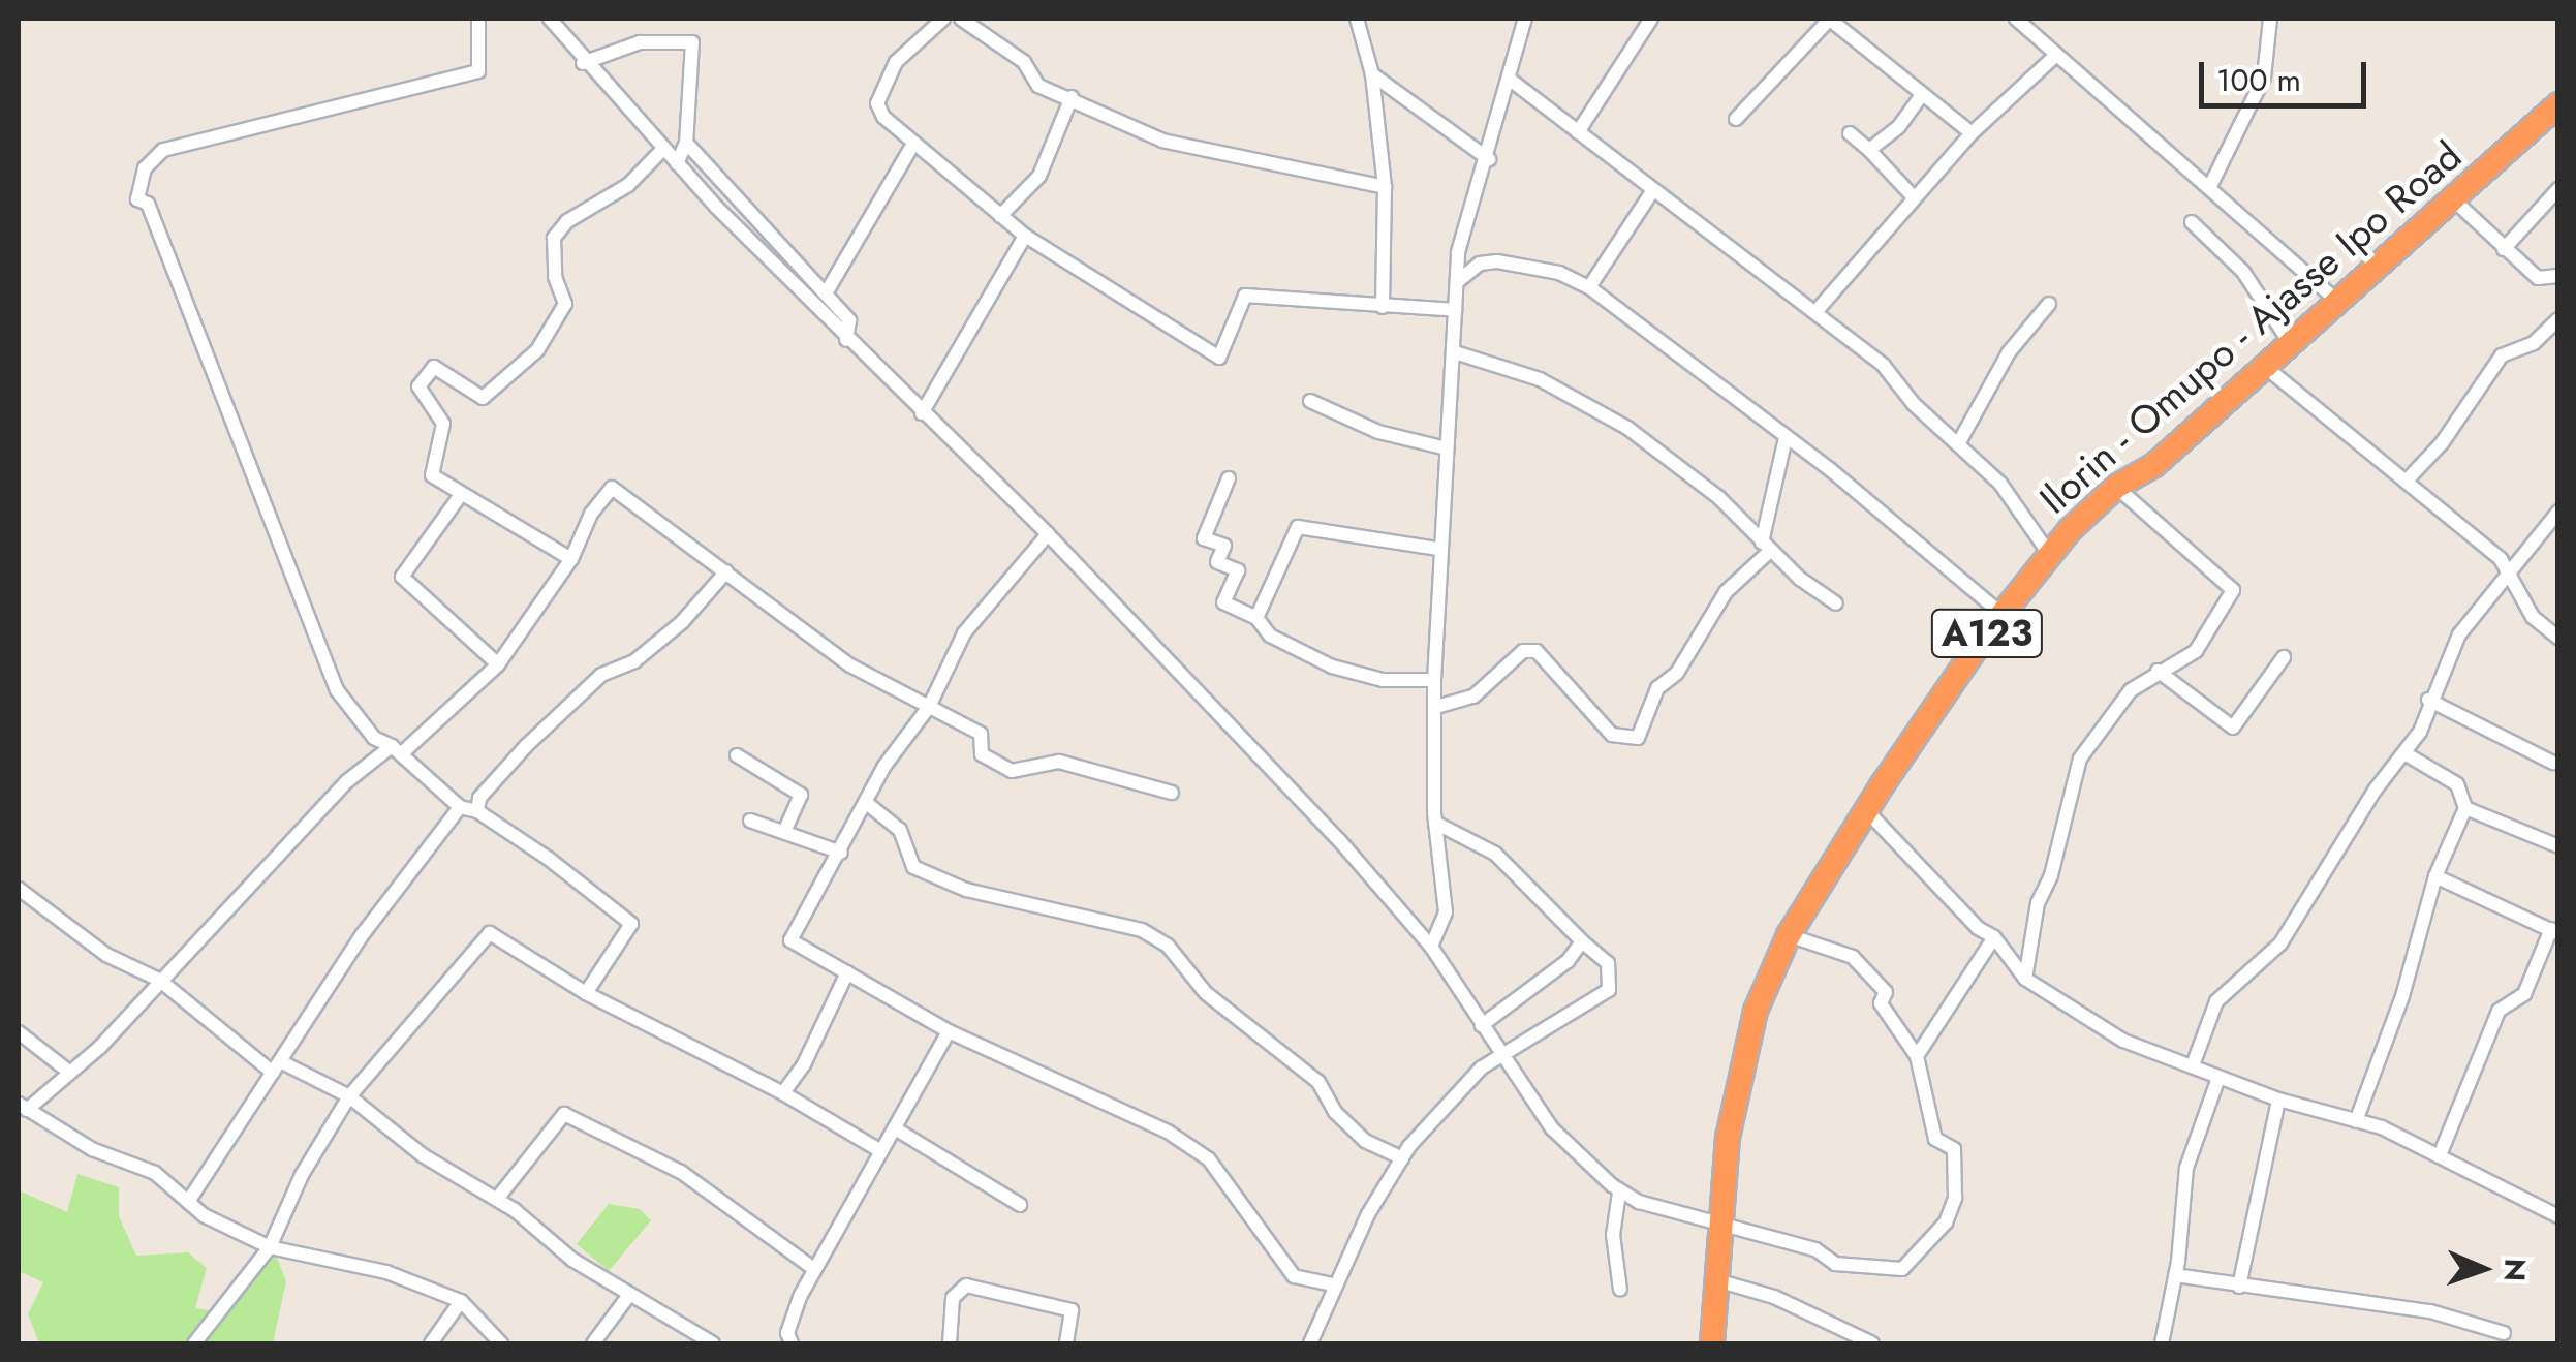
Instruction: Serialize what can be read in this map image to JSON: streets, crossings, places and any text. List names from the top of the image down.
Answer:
{
  "streets": {
    "highway": ["Ilorin - Omupo - Ajasse Ipo Road", "A123"]
  },
  "scale_bar": "100 m",
  "north": "right"
}
